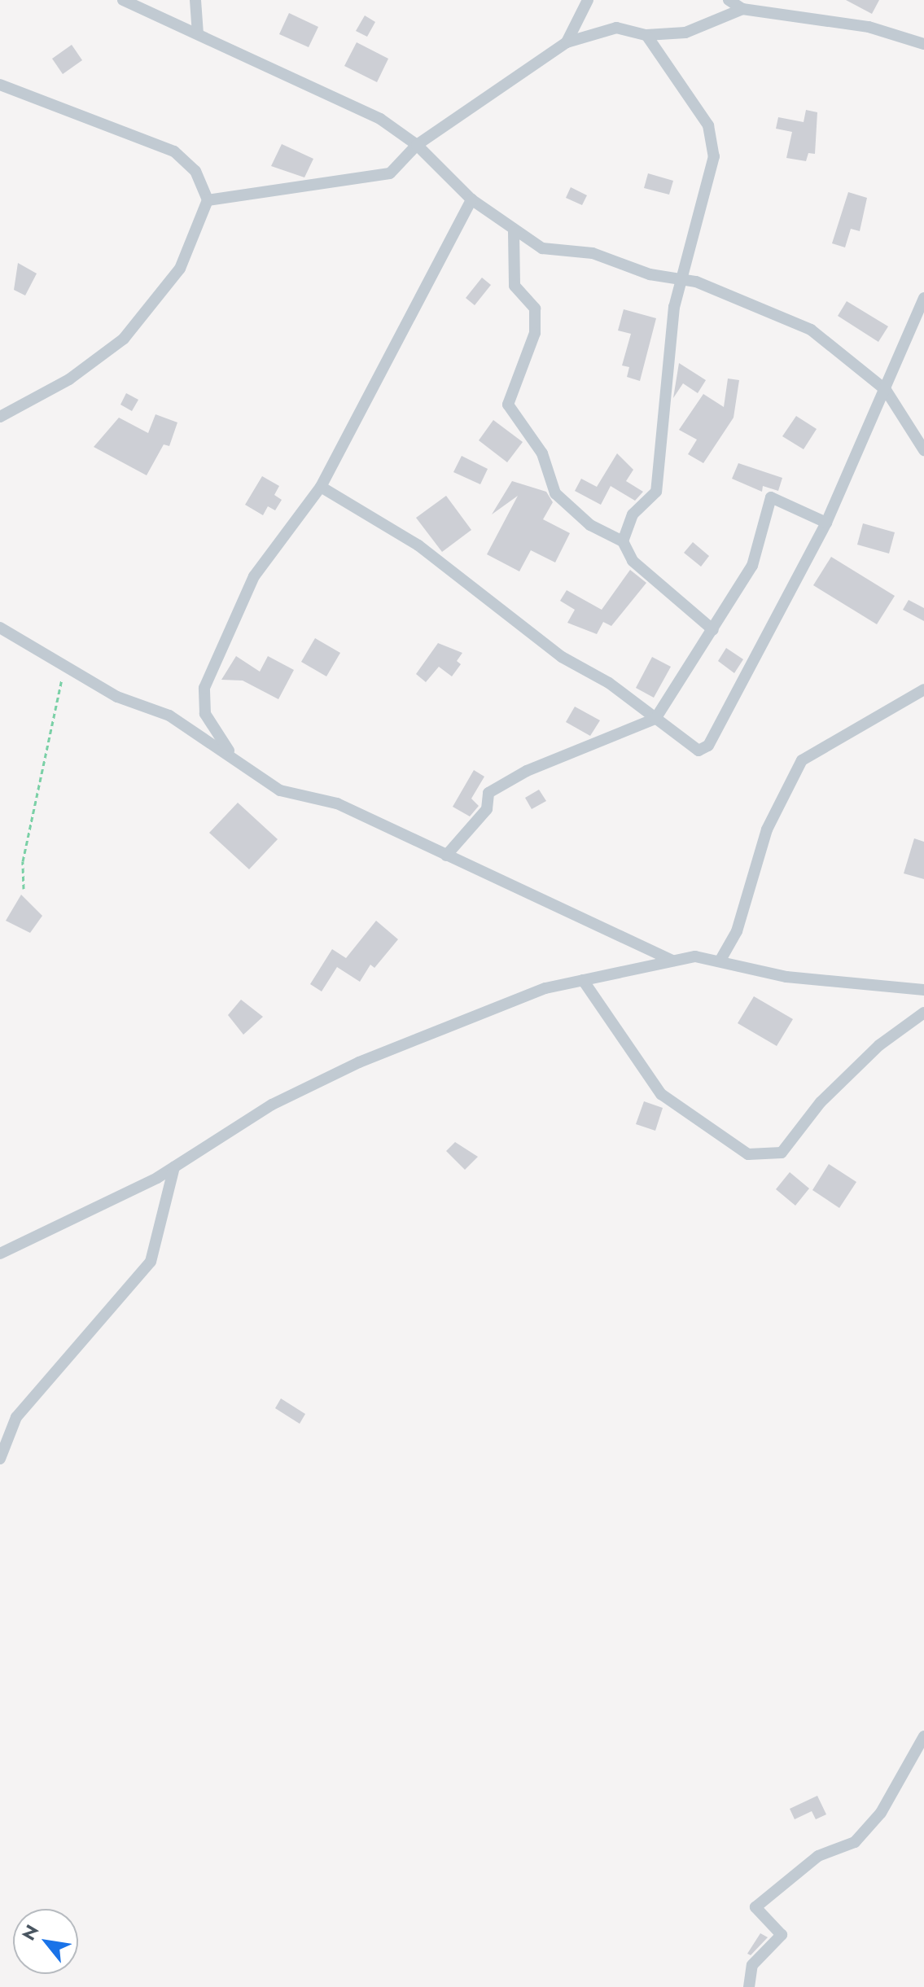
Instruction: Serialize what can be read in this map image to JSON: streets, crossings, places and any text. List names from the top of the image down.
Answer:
{
  "north": "top left"
}
